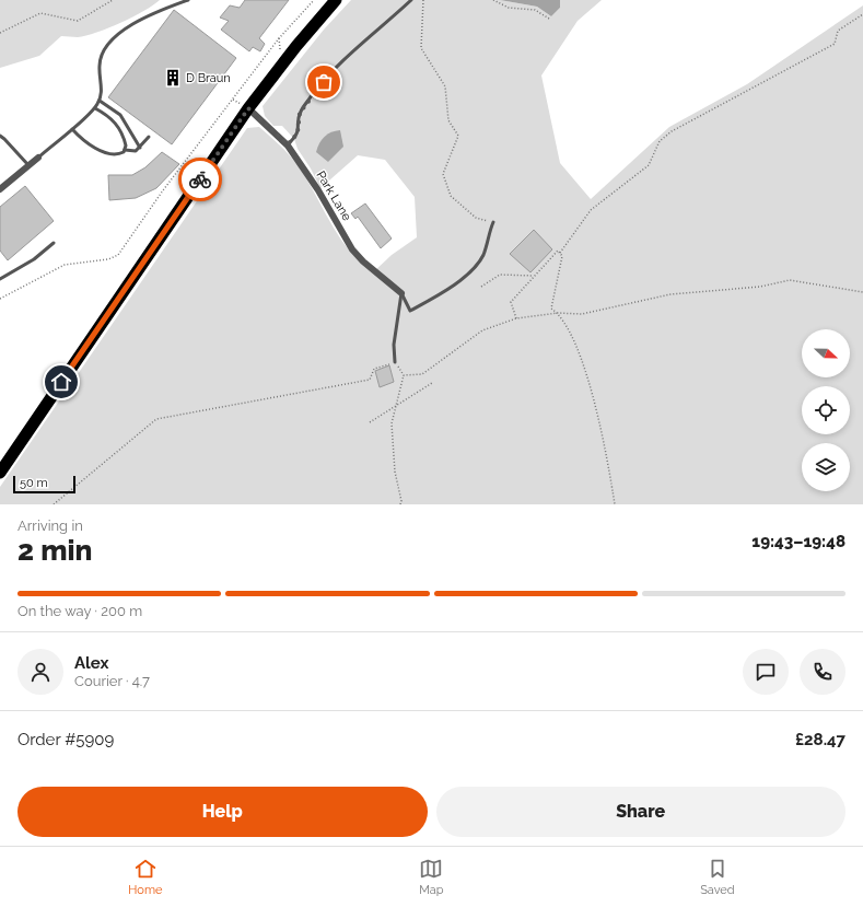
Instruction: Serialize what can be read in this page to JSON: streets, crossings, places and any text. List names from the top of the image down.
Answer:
{
  "streets": {
    "street": ["Park Lane"]
  },
  "places": {
    "building": ["D Braun"]
  },
  "scale_bar": "50 m",
  "north": "right",
  "page": {
    "scale": "50 m",
    "heading": ["2 min", "Arriving in", "19:43–19:48"],
    "panel": [
      "Alex",
      "Courier · 4.7",
      "Order #5909",
      "£28.47"
    ],
    "bar": "On the way · 200 m",
    "buttons": ["Help", "Share"],
    "tabs": ["Home", "Map", "Saved"]
  }
}
